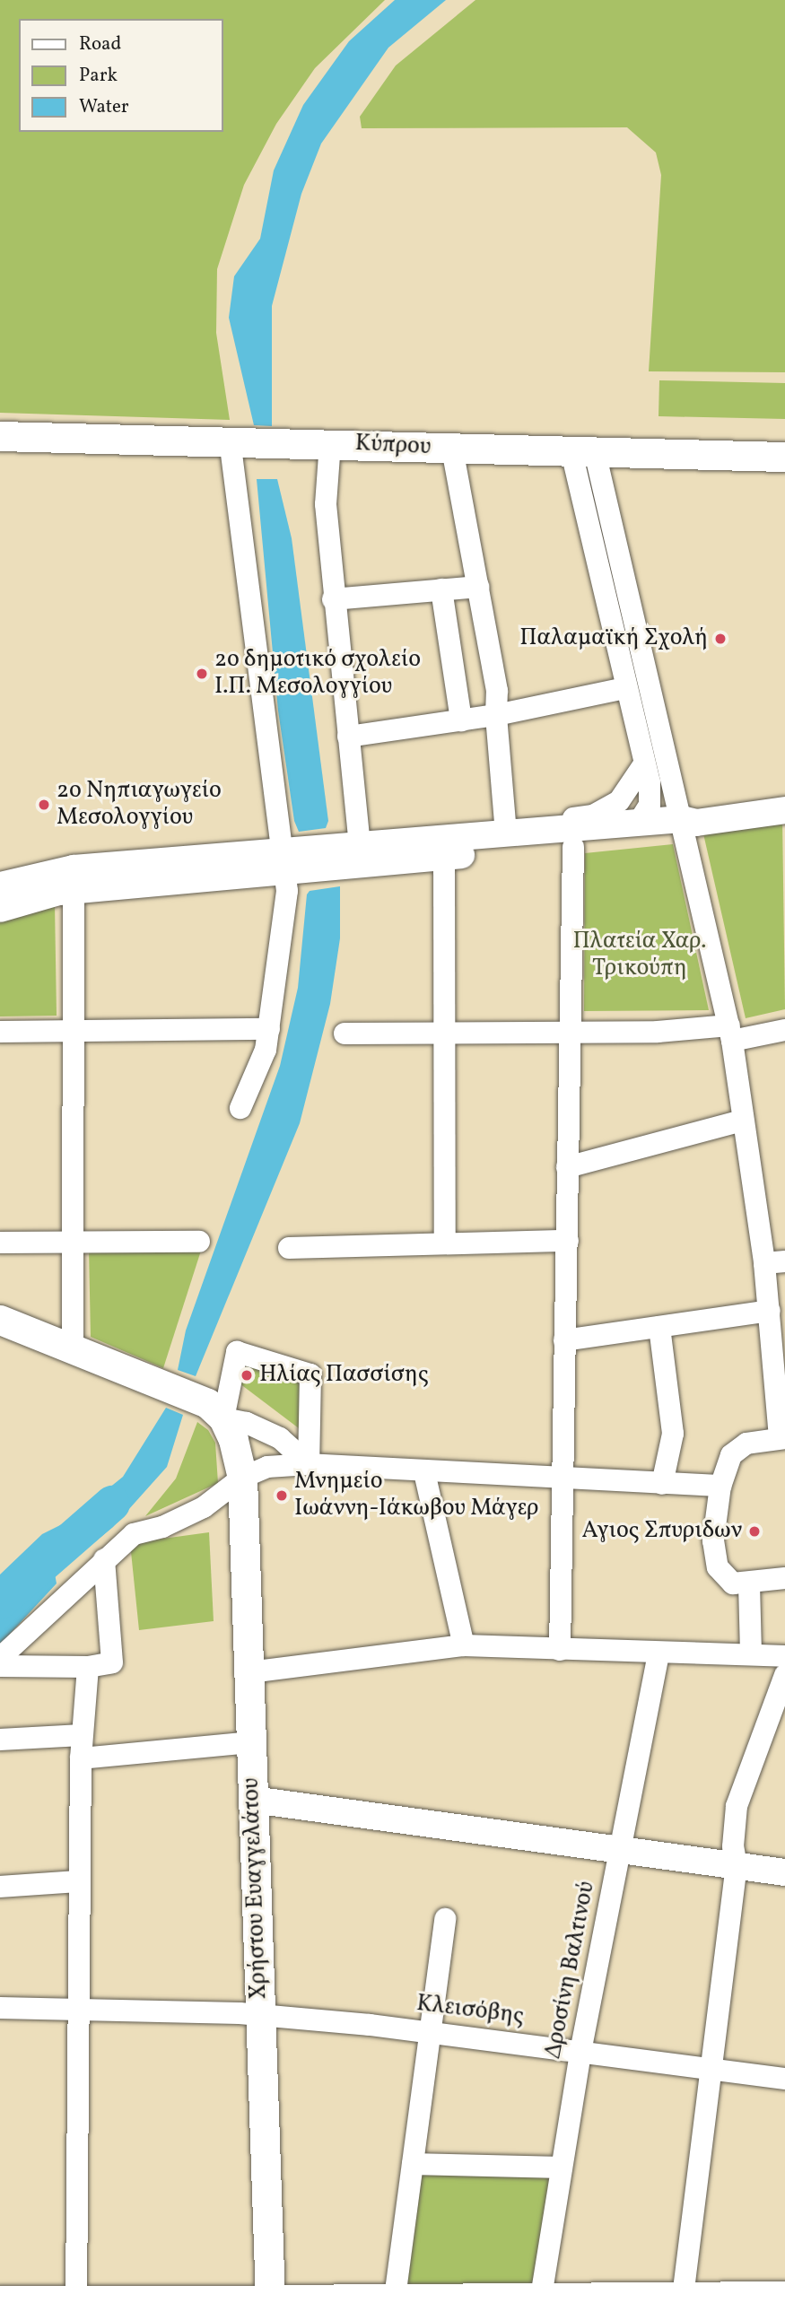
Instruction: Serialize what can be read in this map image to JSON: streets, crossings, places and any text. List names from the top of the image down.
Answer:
{
  "streets": {
    "main road": ["Κύπρου", "Χρήστου Ευαγγελάτου"],
    "street": ["Δροσίνη Βαλτινού", "Κλεισόβης"]
  },
  "crossings": [
    ["Χρήστου Ευαγγελάτου", "Κλεισόβης"],
    ["Δροσίνη Βαλτινού", "Κλεισόβης"]
  ],
  "parks": ["Πλατεία Χαρ. Τρικούπη"],
  "places": [
    "Παλαμαϊκή Σχολή",
    "2ο δημοτικό σχολείο Ι.Π. Μεσολογγίου",
    "2ο Νηπιαγωγείο Μεσολογγίου",
    "Ηλίας Πασσίσης",
    "Μνημείο Ιωάννη-Ιάκωβου Μάγερ",
    "Αγιος Σπυριδων"
  ],
  "legend": ["Road", "Park", "Water"]
}
